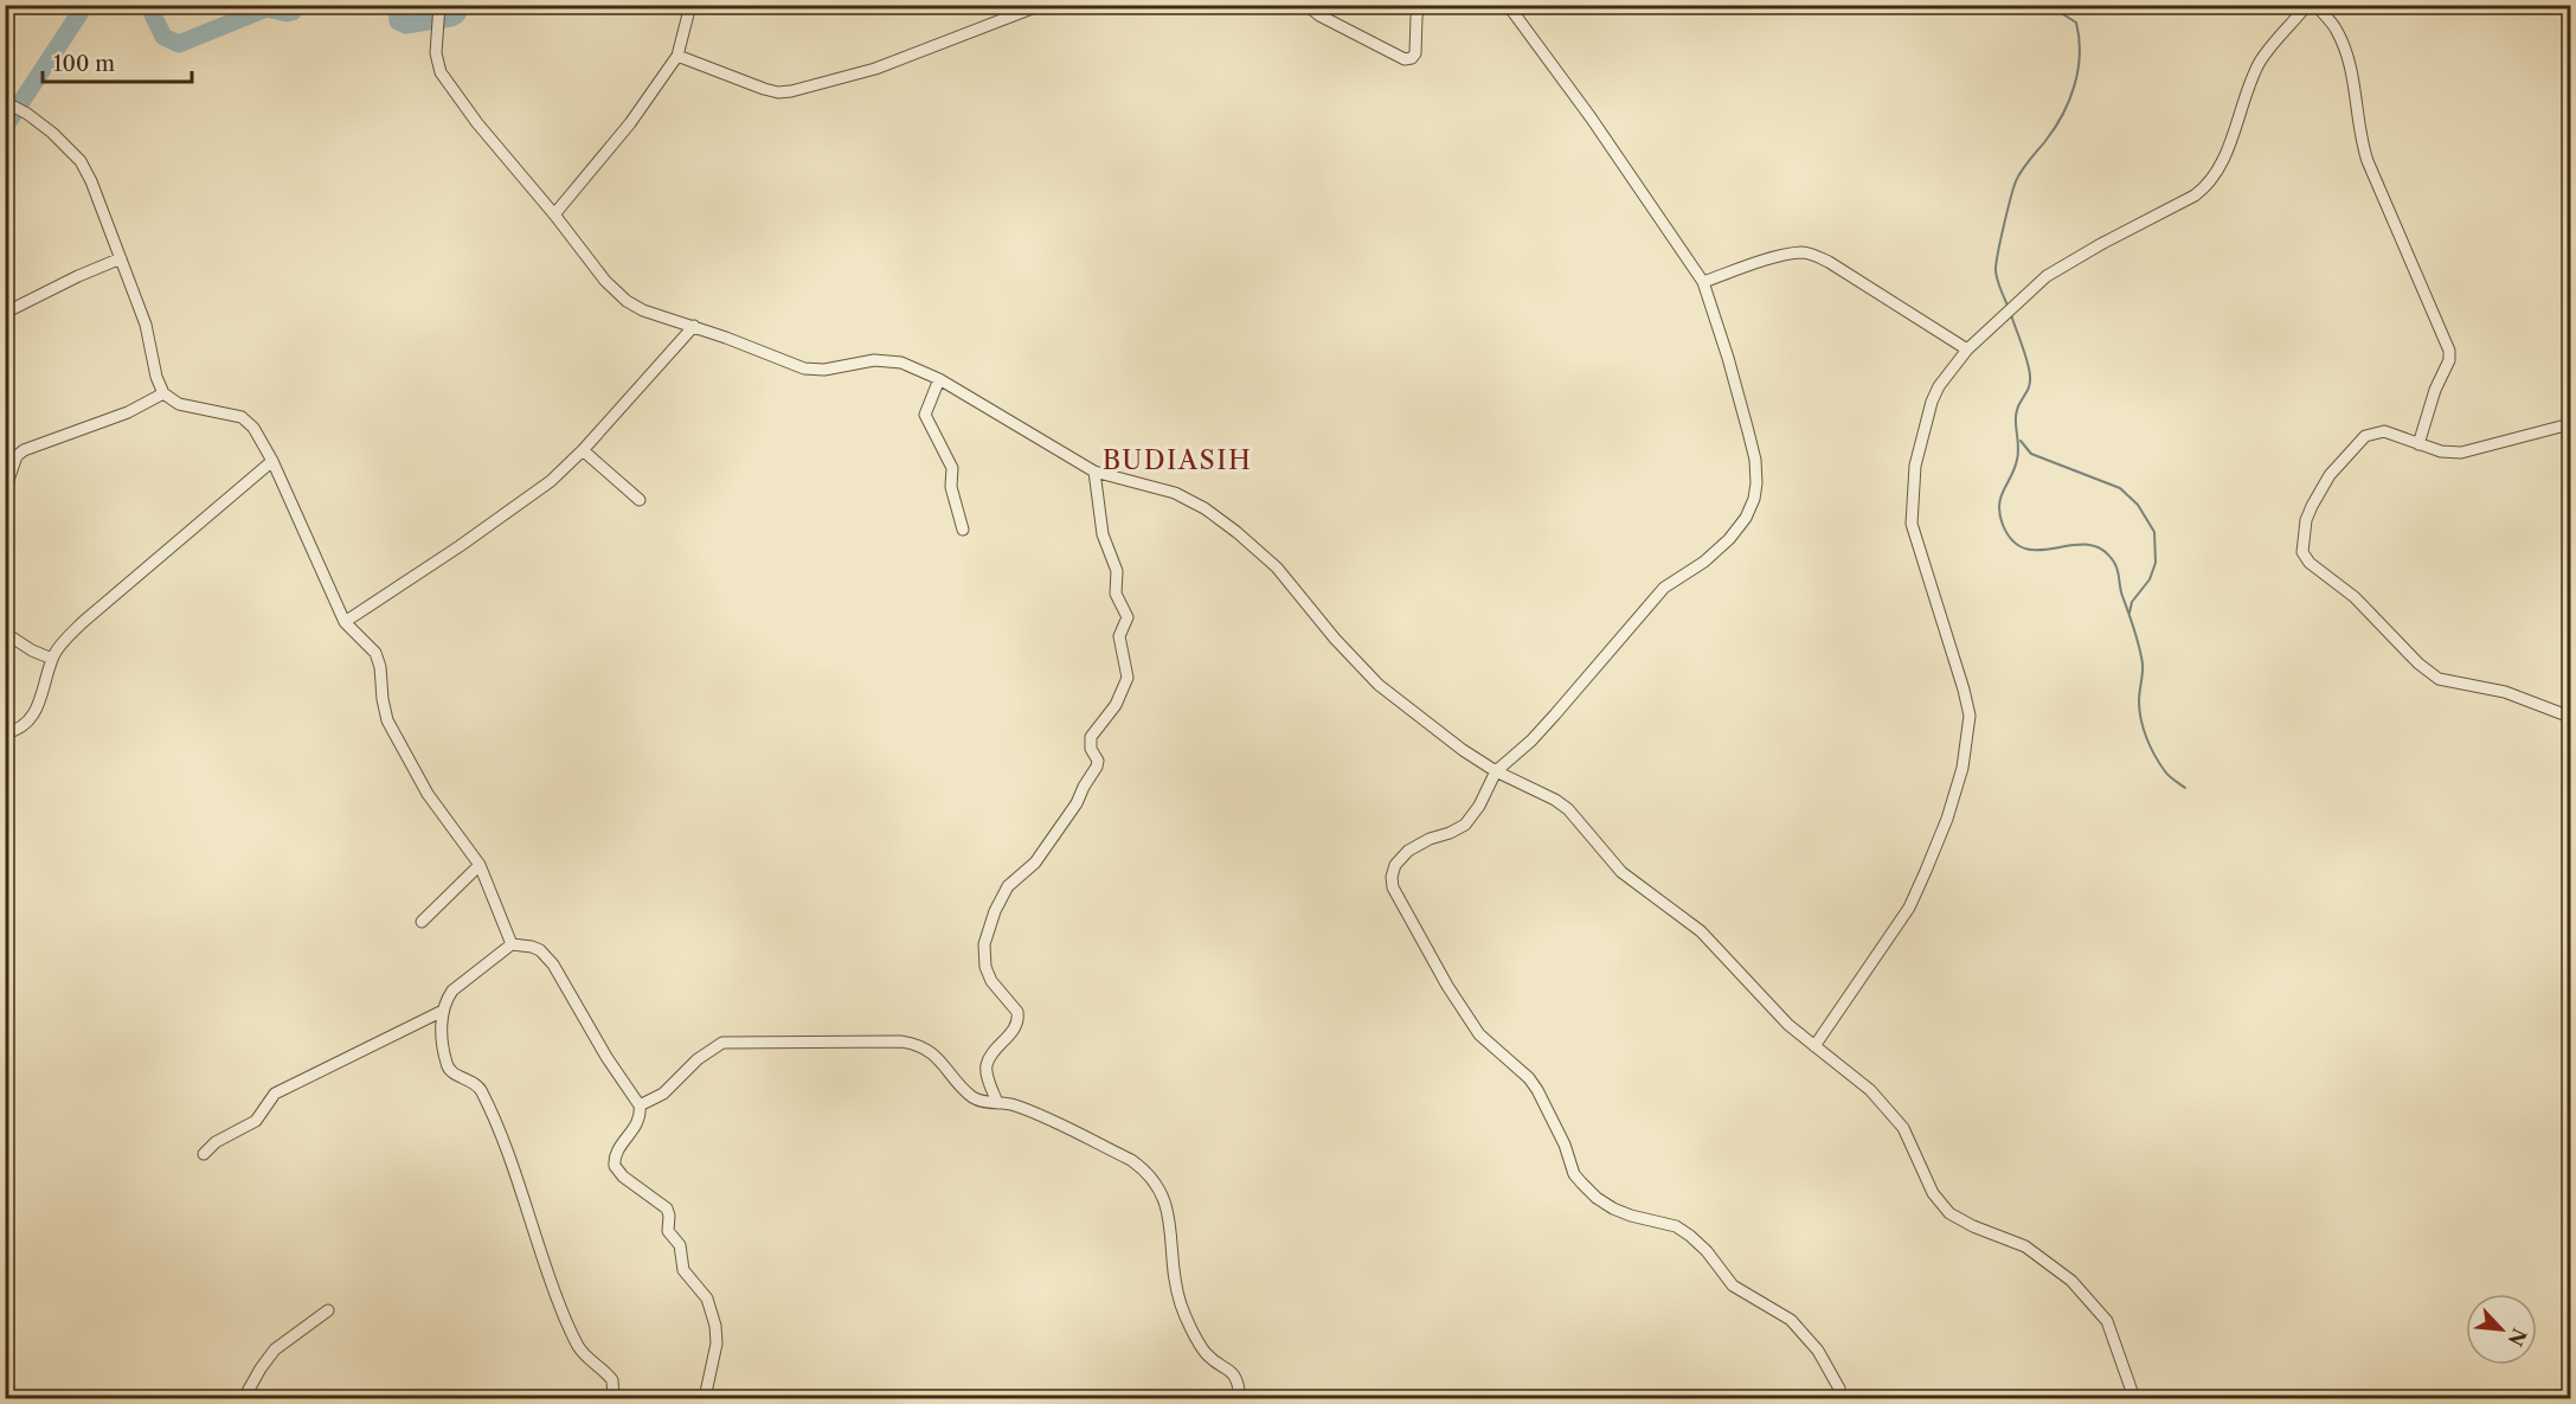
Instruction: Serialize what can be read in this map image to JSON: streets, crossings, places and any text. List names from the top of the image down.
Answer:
{
  "districts": ["BUDIASIH"],
  "scale_bar": "100 m",
  "north": "bottom right"
}
